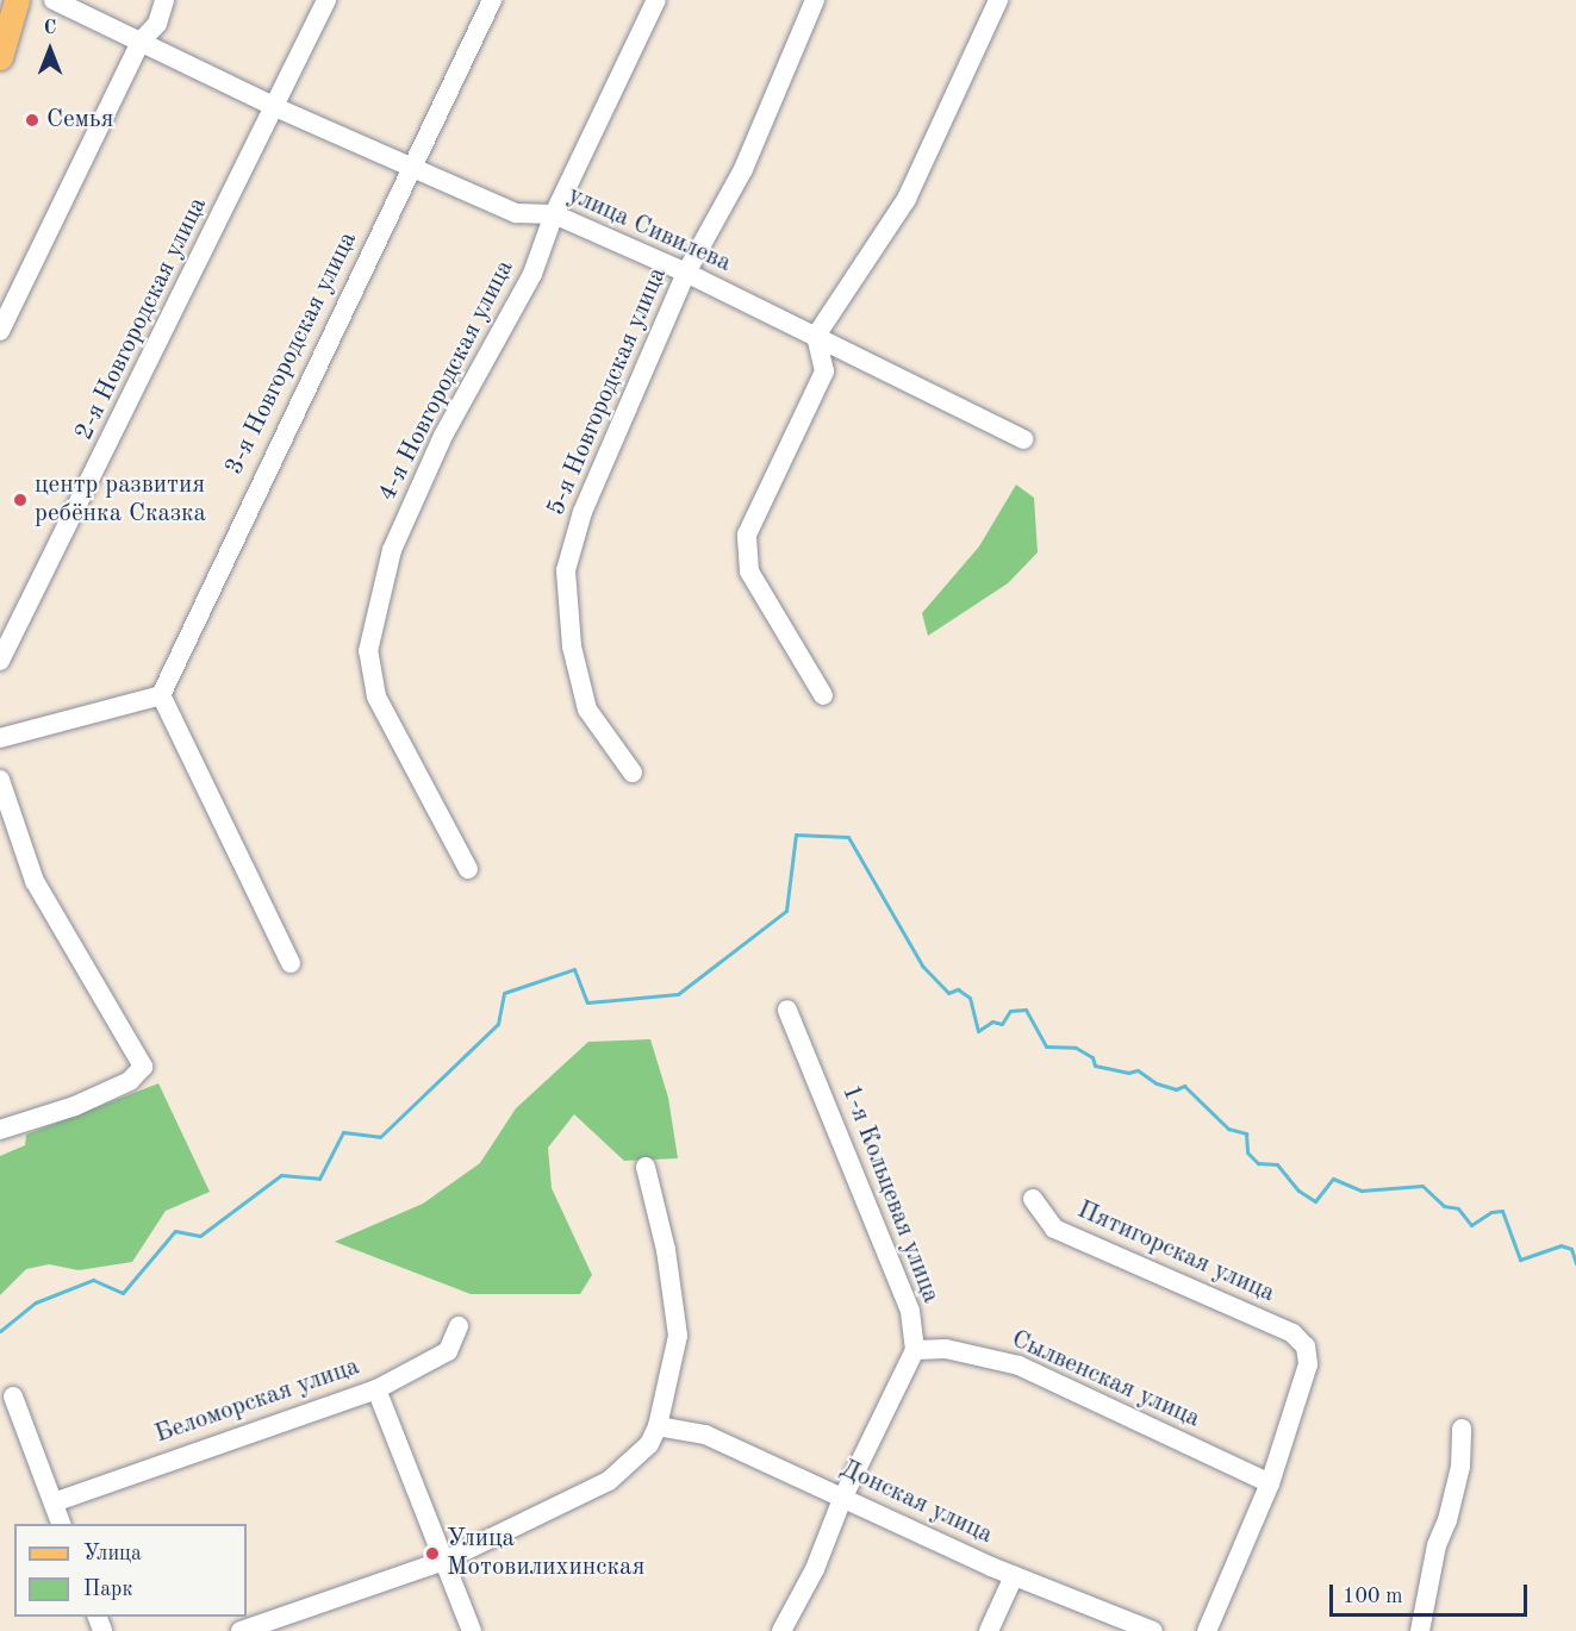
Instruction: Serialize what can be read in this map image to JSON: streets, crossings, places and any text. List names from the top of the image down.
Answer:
{
  "streets": {
    "street": [
      "улица Сивилева",
      "2-я Новгородская улица",
      "3-я Новгородская улица",
      "4-я Новгородская улица",
      "5-я Новгородская улица",
      "1-я Кольцевая улица",
      "Пятигорская улица",
      "Сылвенская улица",
      "Беломорская улица",
      "Донская улица"
    ]
  },
  "crossings": [
    ["улица Сивилева", "2-я Новгородская улица"],
    ["улица Сивилева", "3-я Новгородская улица"],
    ["улица Сивилева", "4-я Новгородская улица"],
    ["улица Сивилева", "5-я Новгородская улица"],
    ["1-я Кольцевая улица", "Сылвенская улица"],
    ["Пятигорская улица", "Сылвенская улица"]
  ],
  "places": ["Семья", "центр развития ребёнка Сказка", "Улица Мотовилихинская"],
  "legend": ["Улица", "Парк"],
  "scale_bar": "100 m",
  "north": "top"
}
